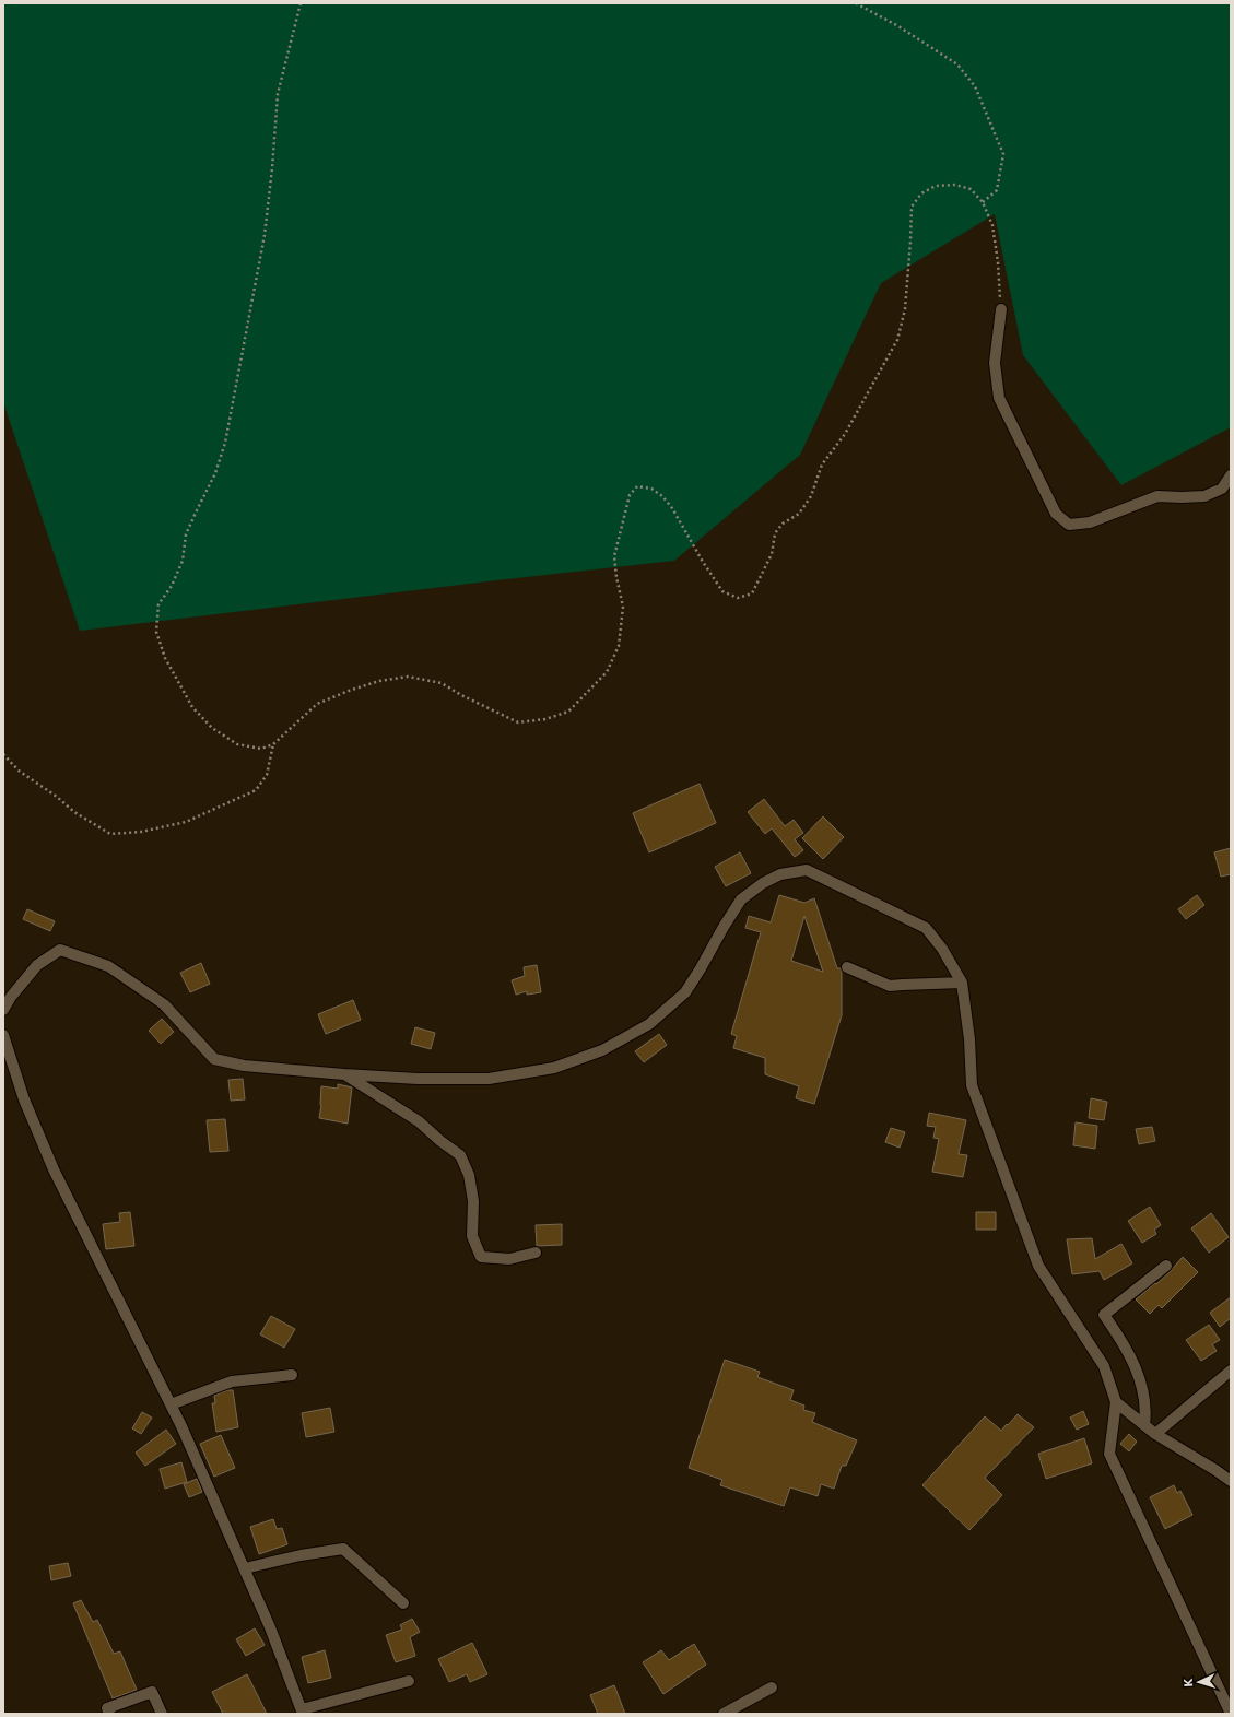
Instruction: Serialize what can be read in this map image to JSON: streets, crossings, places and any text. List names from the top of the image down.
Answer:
{
  "north": "left"
}
